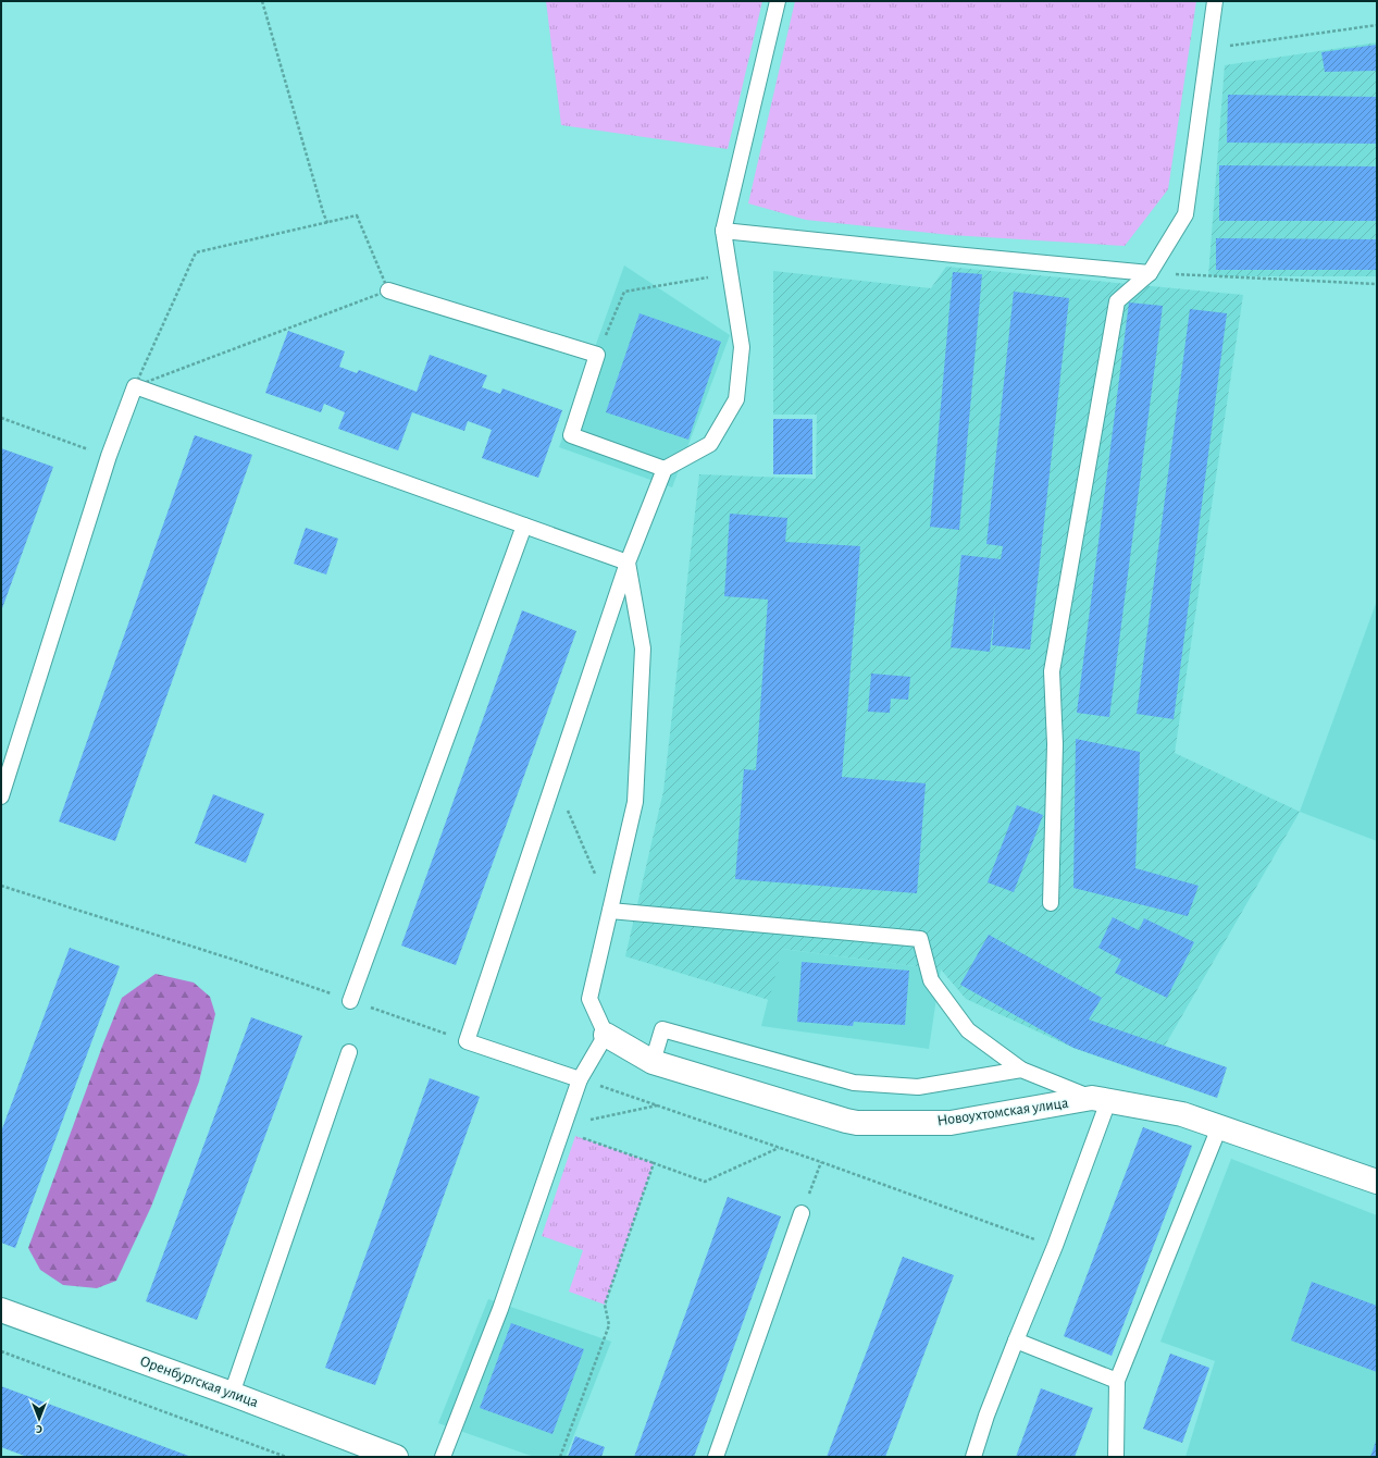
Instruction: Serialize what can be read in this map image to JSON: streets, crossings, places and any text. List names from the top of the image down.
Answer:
{
  "streets": {
    "street": ["Новоухтомская улица", "Оренбургская улица"]
  },
  "north": "bottom"
}
